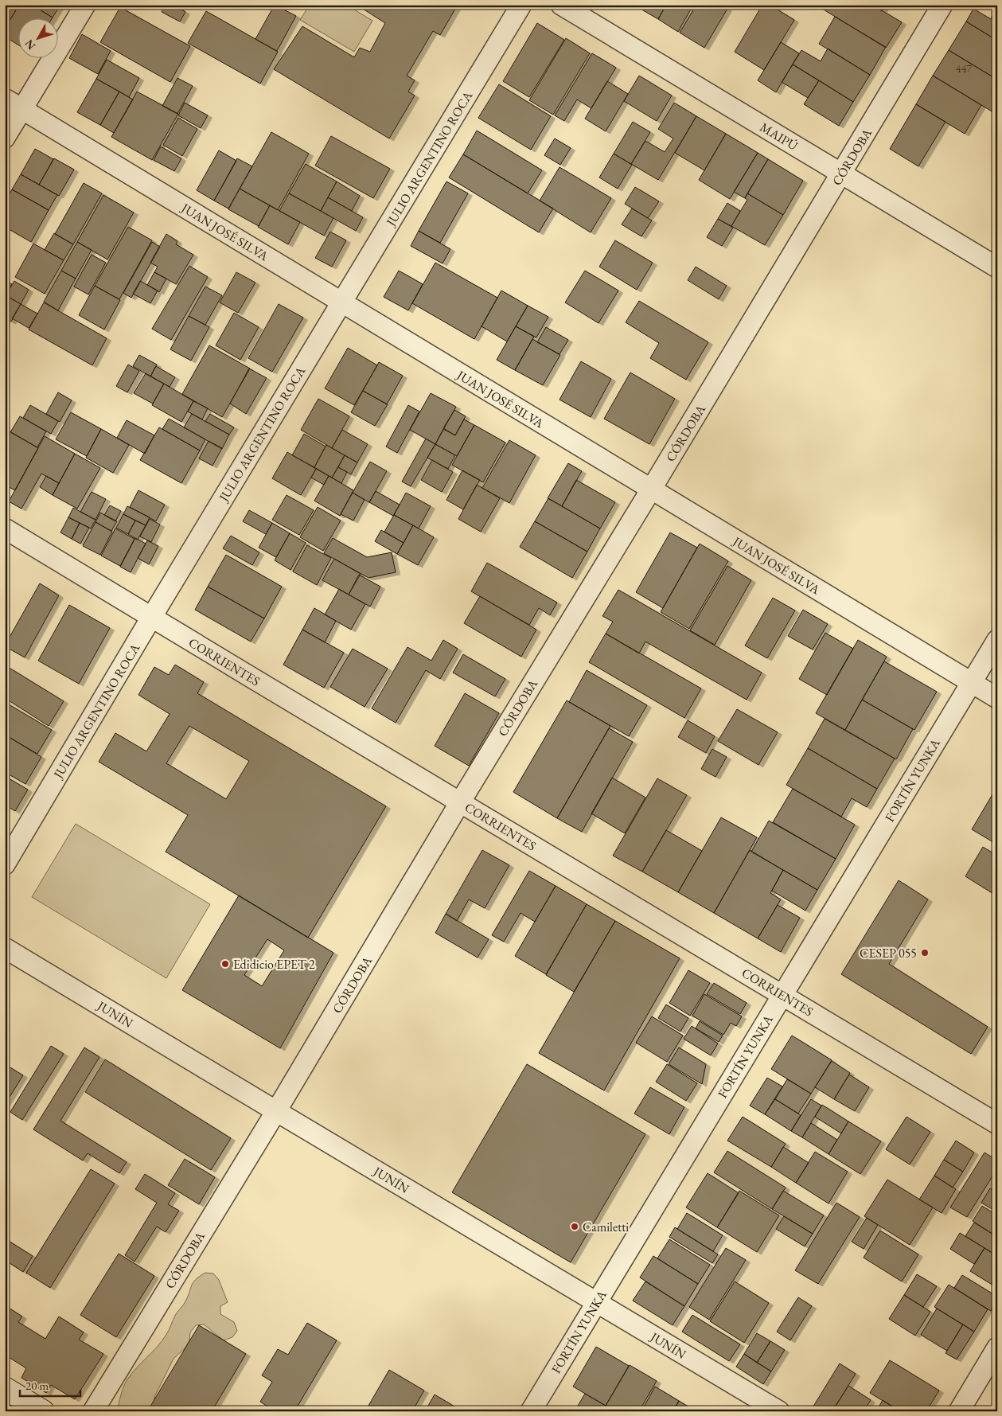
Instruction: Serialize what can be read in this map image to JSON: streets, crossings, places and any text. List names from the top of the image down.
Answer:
{
  "streets": {
    "street": [
      "MAIPÚ",
      "CÓRDOBA",
      "JULIO ARGENTINO ROCA",
      "JUAN JOSÉ SILVA",
      "CORRIENTES",
      "FORTÍN YUNKA",
      "JUNÍN"
    ]
  },
  "crossings": [
    ["MAIPÚ", "CÓRDOBA"],
    ["CÓRDOBA", "JUAN JOSÉ SILVA"],
    ["CÓRDOBA", "CORRIENTES"],
    ["CÓRDOBA", "JUNÍN"],
    ["JULIO ARGENTINO ROCA", "JUAN JOSÉ SILVA"],
    ["JULIO ARGENTINO ROCA", "CORRIENTES"],
    ["JUAN JOSÉ SILVA", "FORTÍN YUNKA"],
    ["CORRIENTES", "FORTÍN YUNKA"],
    ["FORTÍN YUNKA", "JUNÍN"]
  ],
  "places": ["CESEP 055", "Edidicio EPET 2", "Camiletti"],
  "house_numbers": ["447"],
  "scale_bar": "20 m",
  "north": "bottom left"
}
